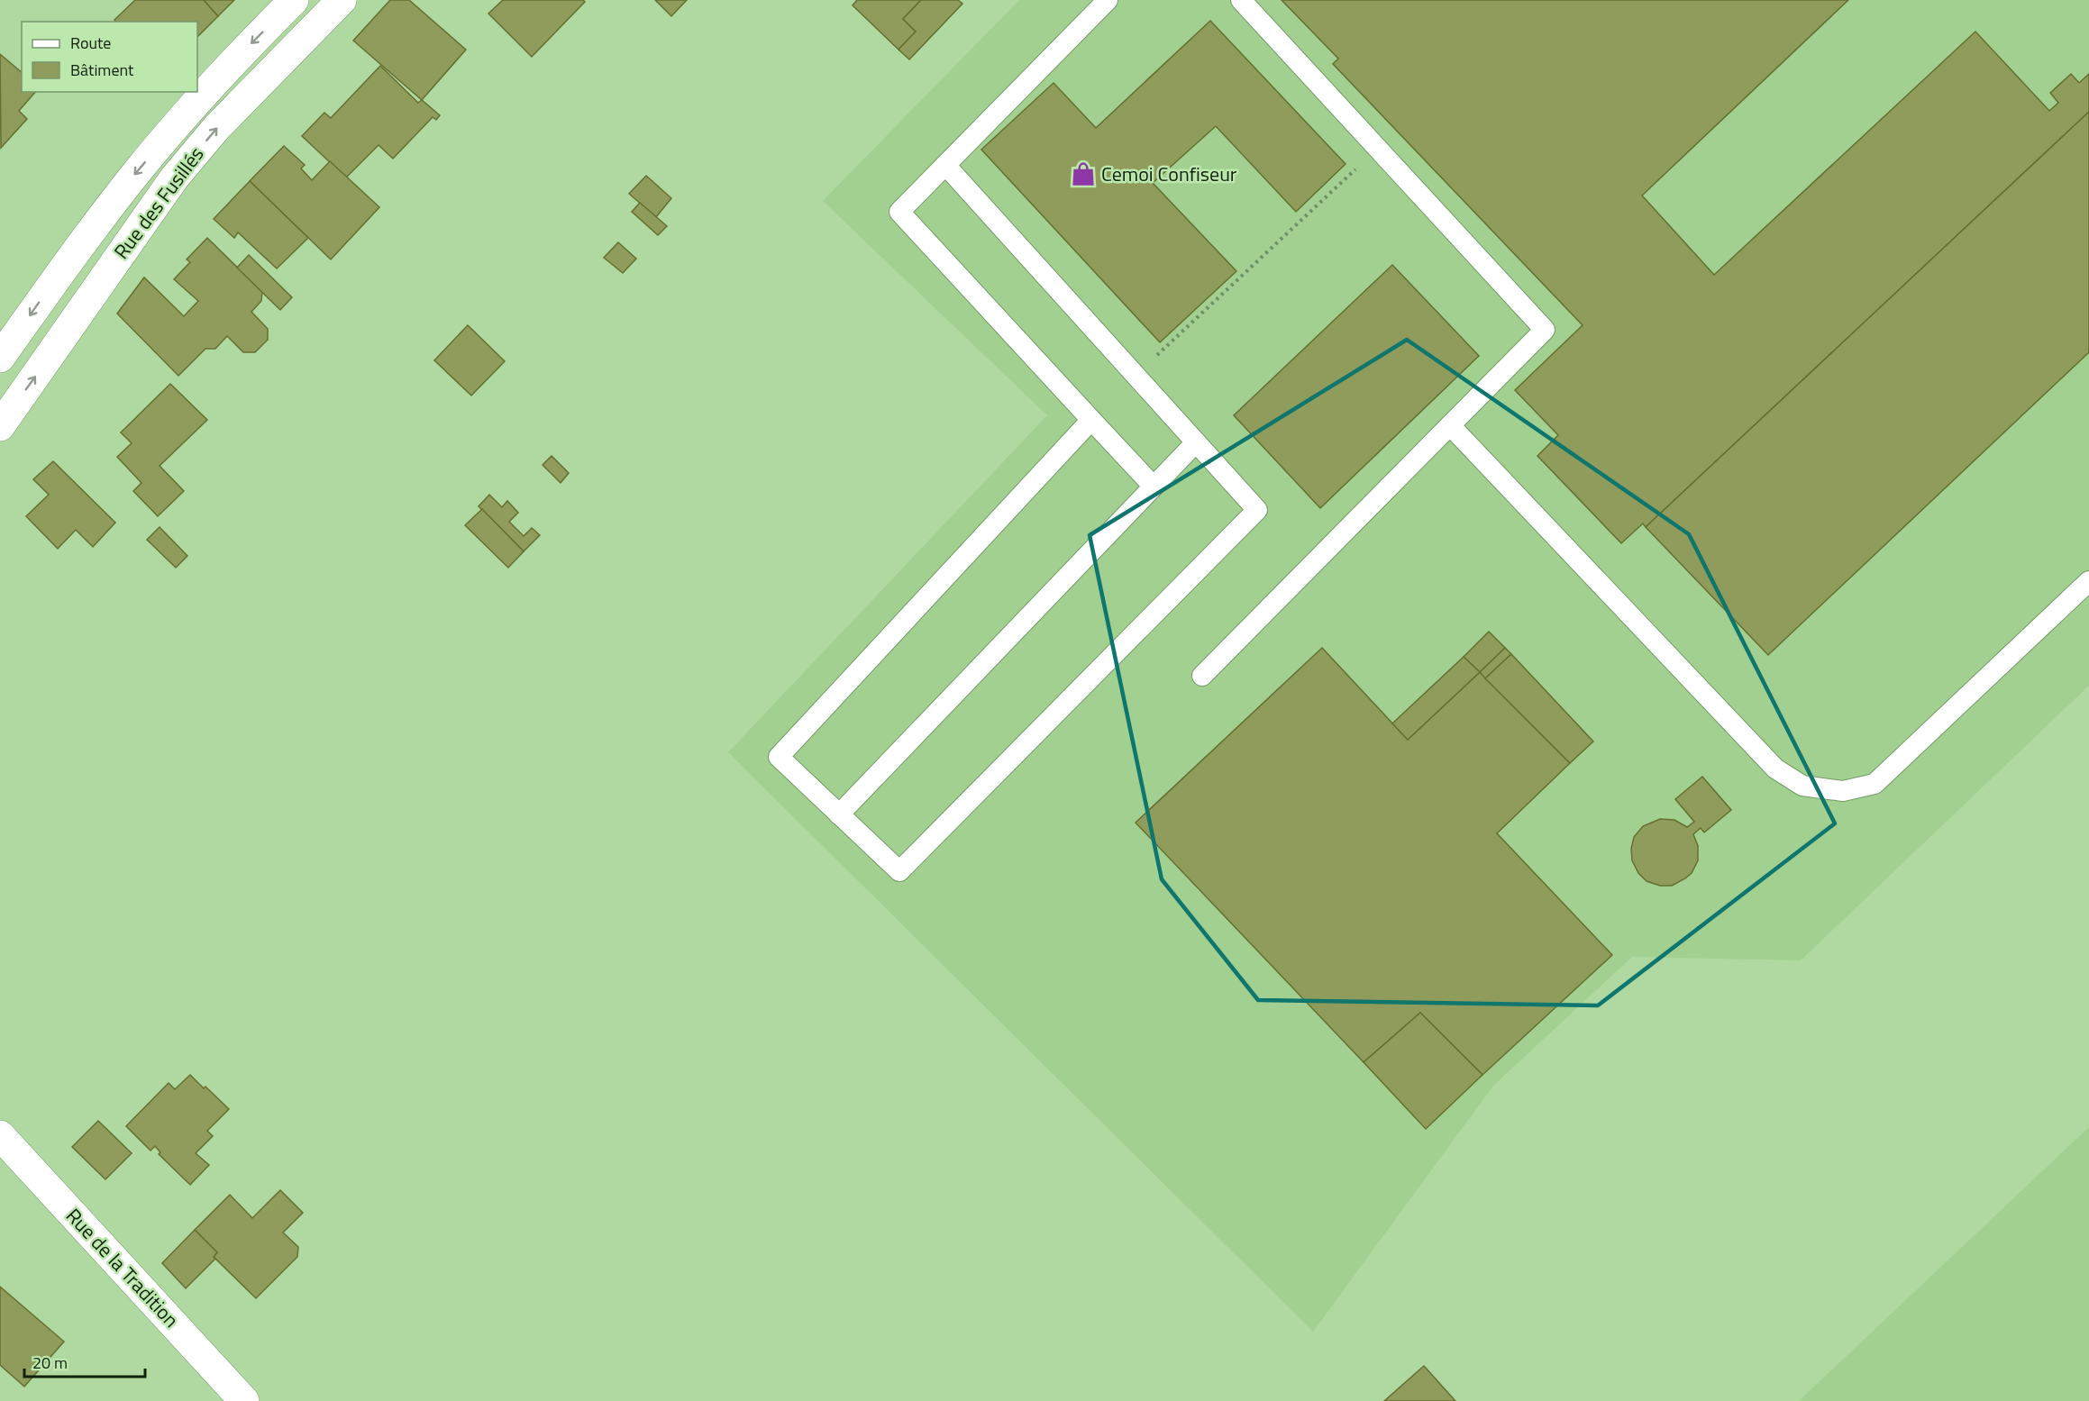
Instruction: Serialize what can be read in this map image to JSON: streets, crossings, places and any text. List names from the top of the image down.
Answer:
{
  "streets": {
    "main road": ["Rue des Fusillés", "Rue de la Tradition"]
  },
  "places": {
    "shop": ["Cemoi Confiseur"]
  },
  "legend": ["Route", "Bâtiment"],
  "scale_bar": "20 m"
}
